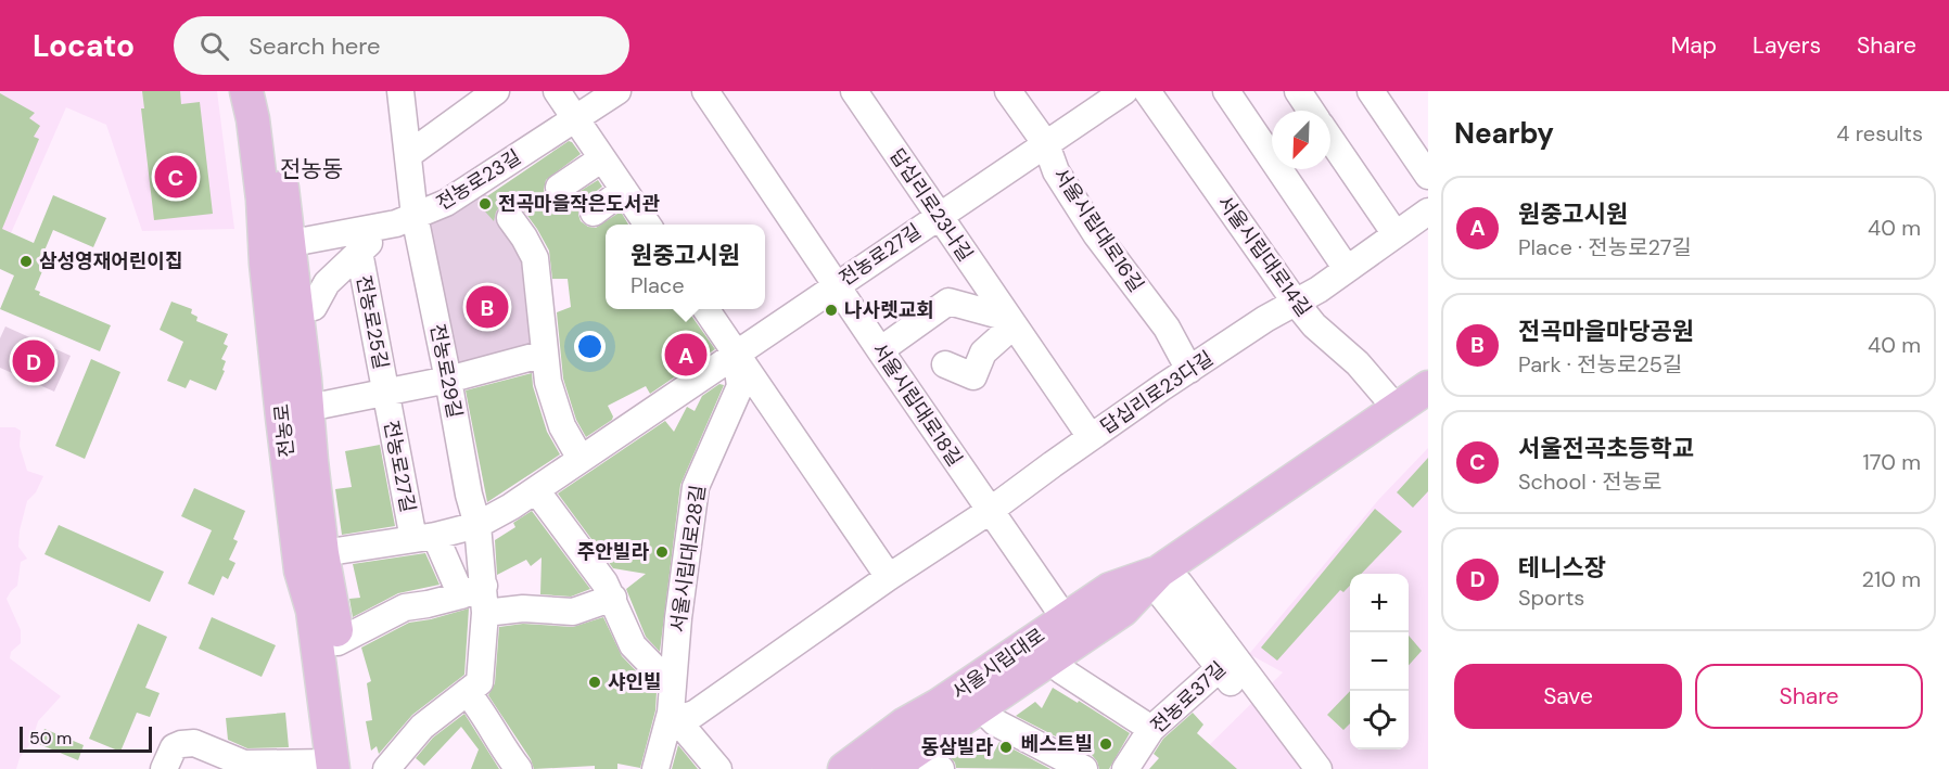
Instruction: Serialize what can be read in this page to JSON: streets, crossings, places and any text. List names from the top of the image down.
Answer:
{
  "streets": {
    "main road": ["전농로", "서울시립대로"],
    "street": [
      "전농로23길",
      "답십리로23나길",
      "서울시립대로16길",
      "전농로27길",
      "서울시립대로14길",
      "전농로25길",
      "전농로29길",
      "답십리로23다길",
      "서울시립대로18길",
      "서울시립대로28길",
      "전농로37길"
    ]
  },
  "crossings": [
    ["전농로23길", "전농로29길"],
    ["전농로23길", "전농로"],
    ["답십리로23나길", "전농로27길"],
    ["답십리로23나길", "답십리로23다길"],
    ["서울시립대로16길", "전농로27길"],
    ["서울시립대로16길", "답십리로23다길"],
    ["전농로27길", "전농로25길"],
    ["전농로27길", "전농로29길"],
    ["전농로27길", "서울시립대로18길"],
    ["전농로27길", "전농로"],
    ["전농로27길", "서울시립대로28길"],
    ["서울시립대로14길", "답십리로23다길"],
    ["서울시립대로14길", "서울시립대로"],
    ["전농로25길", "전농로29길"],
    ["전농로25길", "전농로"],
    ["답십리로23다길", "서울시립대로18길"],
    ["답십리로23다길", "서울시립대로28길"],
    ["서울시립대로18길", "서울시립대로"],
    ["서울시립대로", "전농로37길"]
  ],
  "districts": ["전농동"],
  "places": [
    "전곡마을작은도서관",
    "삼성영재어린이집",
    "나사렛교회",
    "주안빌라",
    "샤인빌",
    "베스트빌",
    "동삼빌라"
  ],
  "scale_bar": "50 m",
  "north": "bottom left",
  "page": {
    "header": "Locato",
    "search": "Search here",
    "nav": ["Map", "Layers", "Share"],
    "heading": ["Nearby", "4 results"],
    "pins": [
      "C",
      "B",
      "A",
      "D"
    ],
    "list": [
      {
        "mark": "A",
        "name": "원중고시원",
        "note": "Place · 전농로27길",
        "value": "40 m"
      },
      {
        "mark": "B",
        "name": "전곡마을마당공원",
        "note": "Park · 전농로25길",
        "value": "40 m"
      },
      {
        "mark": "C",
        "name": "서울전곡초등학교",
        "note": "School · 전농로",
        "value": "170 m"
      },
      {
        "mark": "D",
        "name": "테니스장",
        "note": "Sports",
        "value": "210 m"
      }
    ],
    "popup": ["원중고시원", "Place"],
    "map_buttons": ["+", "−"],
    "buttons": ["Save", "Share"],
    "scale": "50 m"
  }
}
